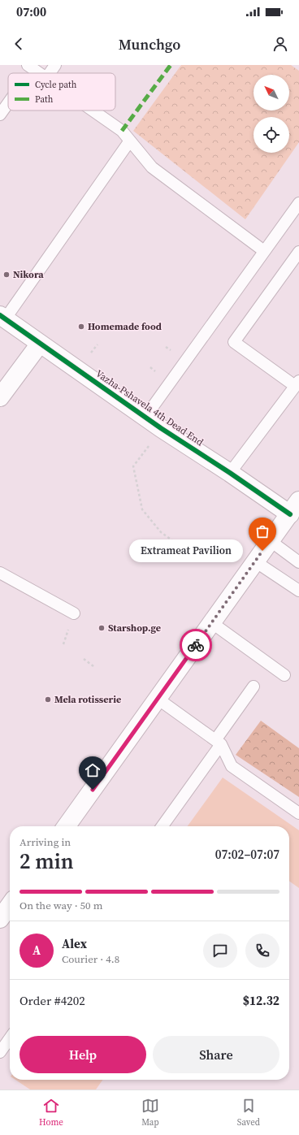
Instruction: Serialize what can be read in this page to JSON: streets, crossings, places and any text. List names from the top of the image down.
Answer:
{
  "streets": {
    "street": ["Vazha-Pshavela 4th Dead End"]
  },
  "places": [
    "Nikora",
    "Homemade food",
    "Extrameat Pavilion",
    "Starshop.ge",
    "Mela rotisserie"
  ],
  "legend": ["Cycle path", "Path"],
  "north": "top left",
  "page": {
    "status": "07:00",
    "header": "Munchgo",
    "bubble": "Extrameat Pavilion",
    "heading": ["2 min", "Arriving in", "07:02–07:07"],
    "panel": [
      "Alex",
      "Courier · 4.8",
      "Order #4202",
      "$12.32"
    ],
    "bar": "On the way · 50 m",
    "round": "A",
    "buttons": ["Help", "Share"],
    "tabs": ["Home", "Map", "Saved"]
  }
}
